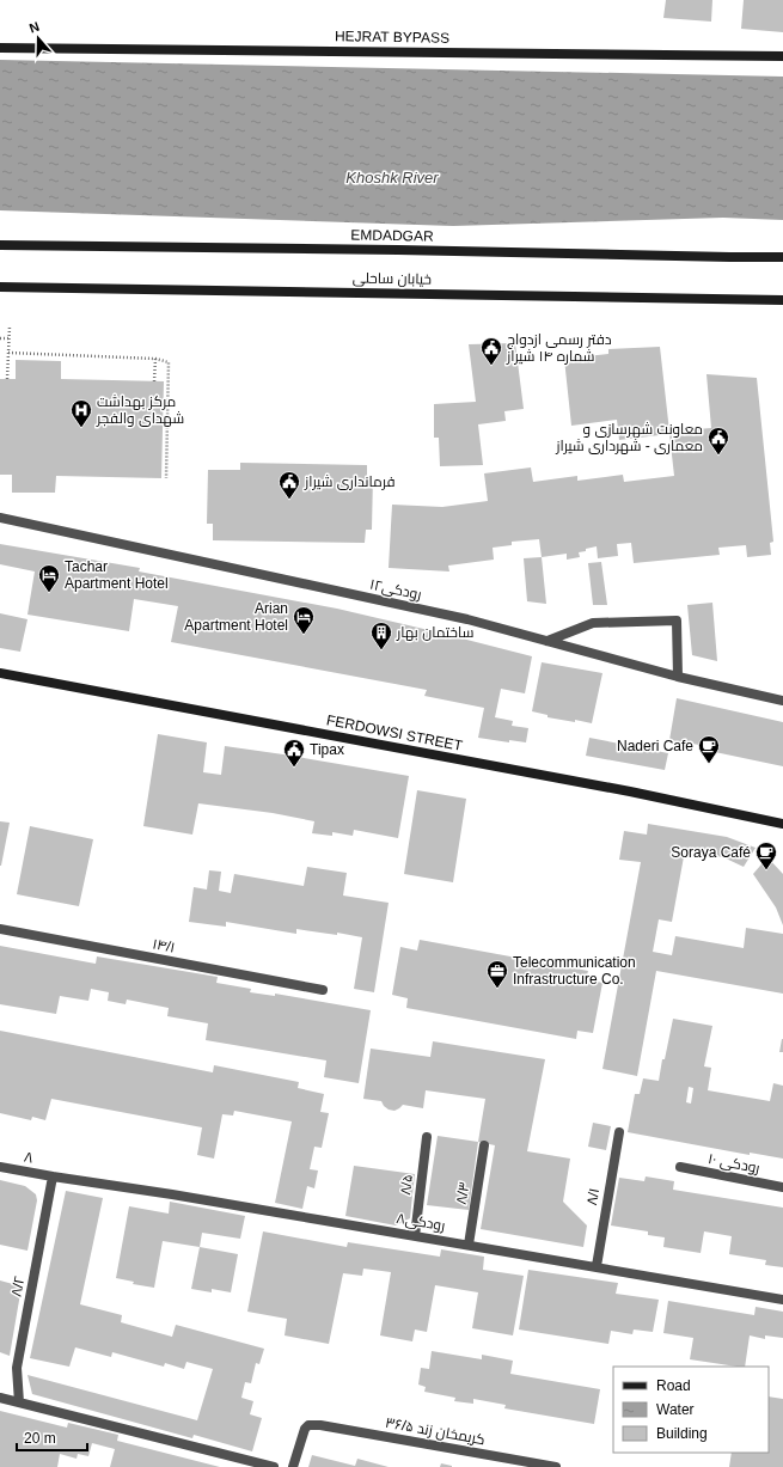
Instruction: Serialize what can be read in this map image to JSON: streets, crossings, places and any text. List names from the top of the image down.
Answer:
{
  "streets": {
    "main road": [
      "HEJRAT BYPASS",
      "EMDADGAR",
      "خیابان ساحلی",
      "FERDOWSI STREET"
    ],
    "street": [
      "رودکی۱۲",
      "۱۴/۱",
      "۸",
      "رودکی ۱۰",
      "۸/۵",
      "۸/۳",
      "۸/۱",
      "رودکی۸",
      "۸/۲",
      "کریمخان زند ۳۶/۵"
    ]
  },
  "crossings": [
    ["۸", "رودکی۸"],
    ["۸", "۸/۲"],
    ["۸/۵", "رودکی۸"],
    ["۸/۳", "رودکی۸"],
    ["۸/۱", "رودکی۸"],
    ["رودکی۸", "۸/۲"]
  ],
  "water": ["Khoshk River"],
  "places": {
    "public building": [
      "دفتر رسمی ازدواج شماره ۱۴ شیراز",
      "معاونت شهرسازی و معماری - شهرداری شیراز",
      "فرمانداری شیراز",
      "Tipax"
    ],
    "hospital": ["مرکز بهداشت شهدای والفجر"],
    "hotel": ["Tachar Apartment Hotel", "Arian Apartment Hotel"],
    "building": ["ساختمان بهار"],
    "cafe": ["Naderi Cafe", "Soraya Café"],
    "office": ["Telecommunication Infrastructure Co."]
  },
  "legend": ["Road", "Water", "Building"],
  "scale_bar": "20 m",
  "north": "top"
}
